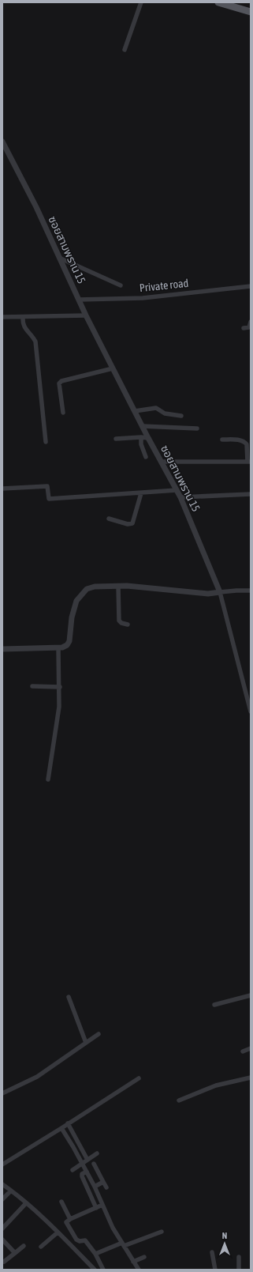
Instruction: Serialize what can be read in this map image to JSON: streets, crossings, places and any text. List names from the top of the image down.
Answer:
{
  "streets": {
    "street": ["ซอยสามพราน 15", "Private road"]
  },
  "crossings": [
    ["ซอยสามพราน 15", "Private road"]
  ],
  "north": "top"
}
